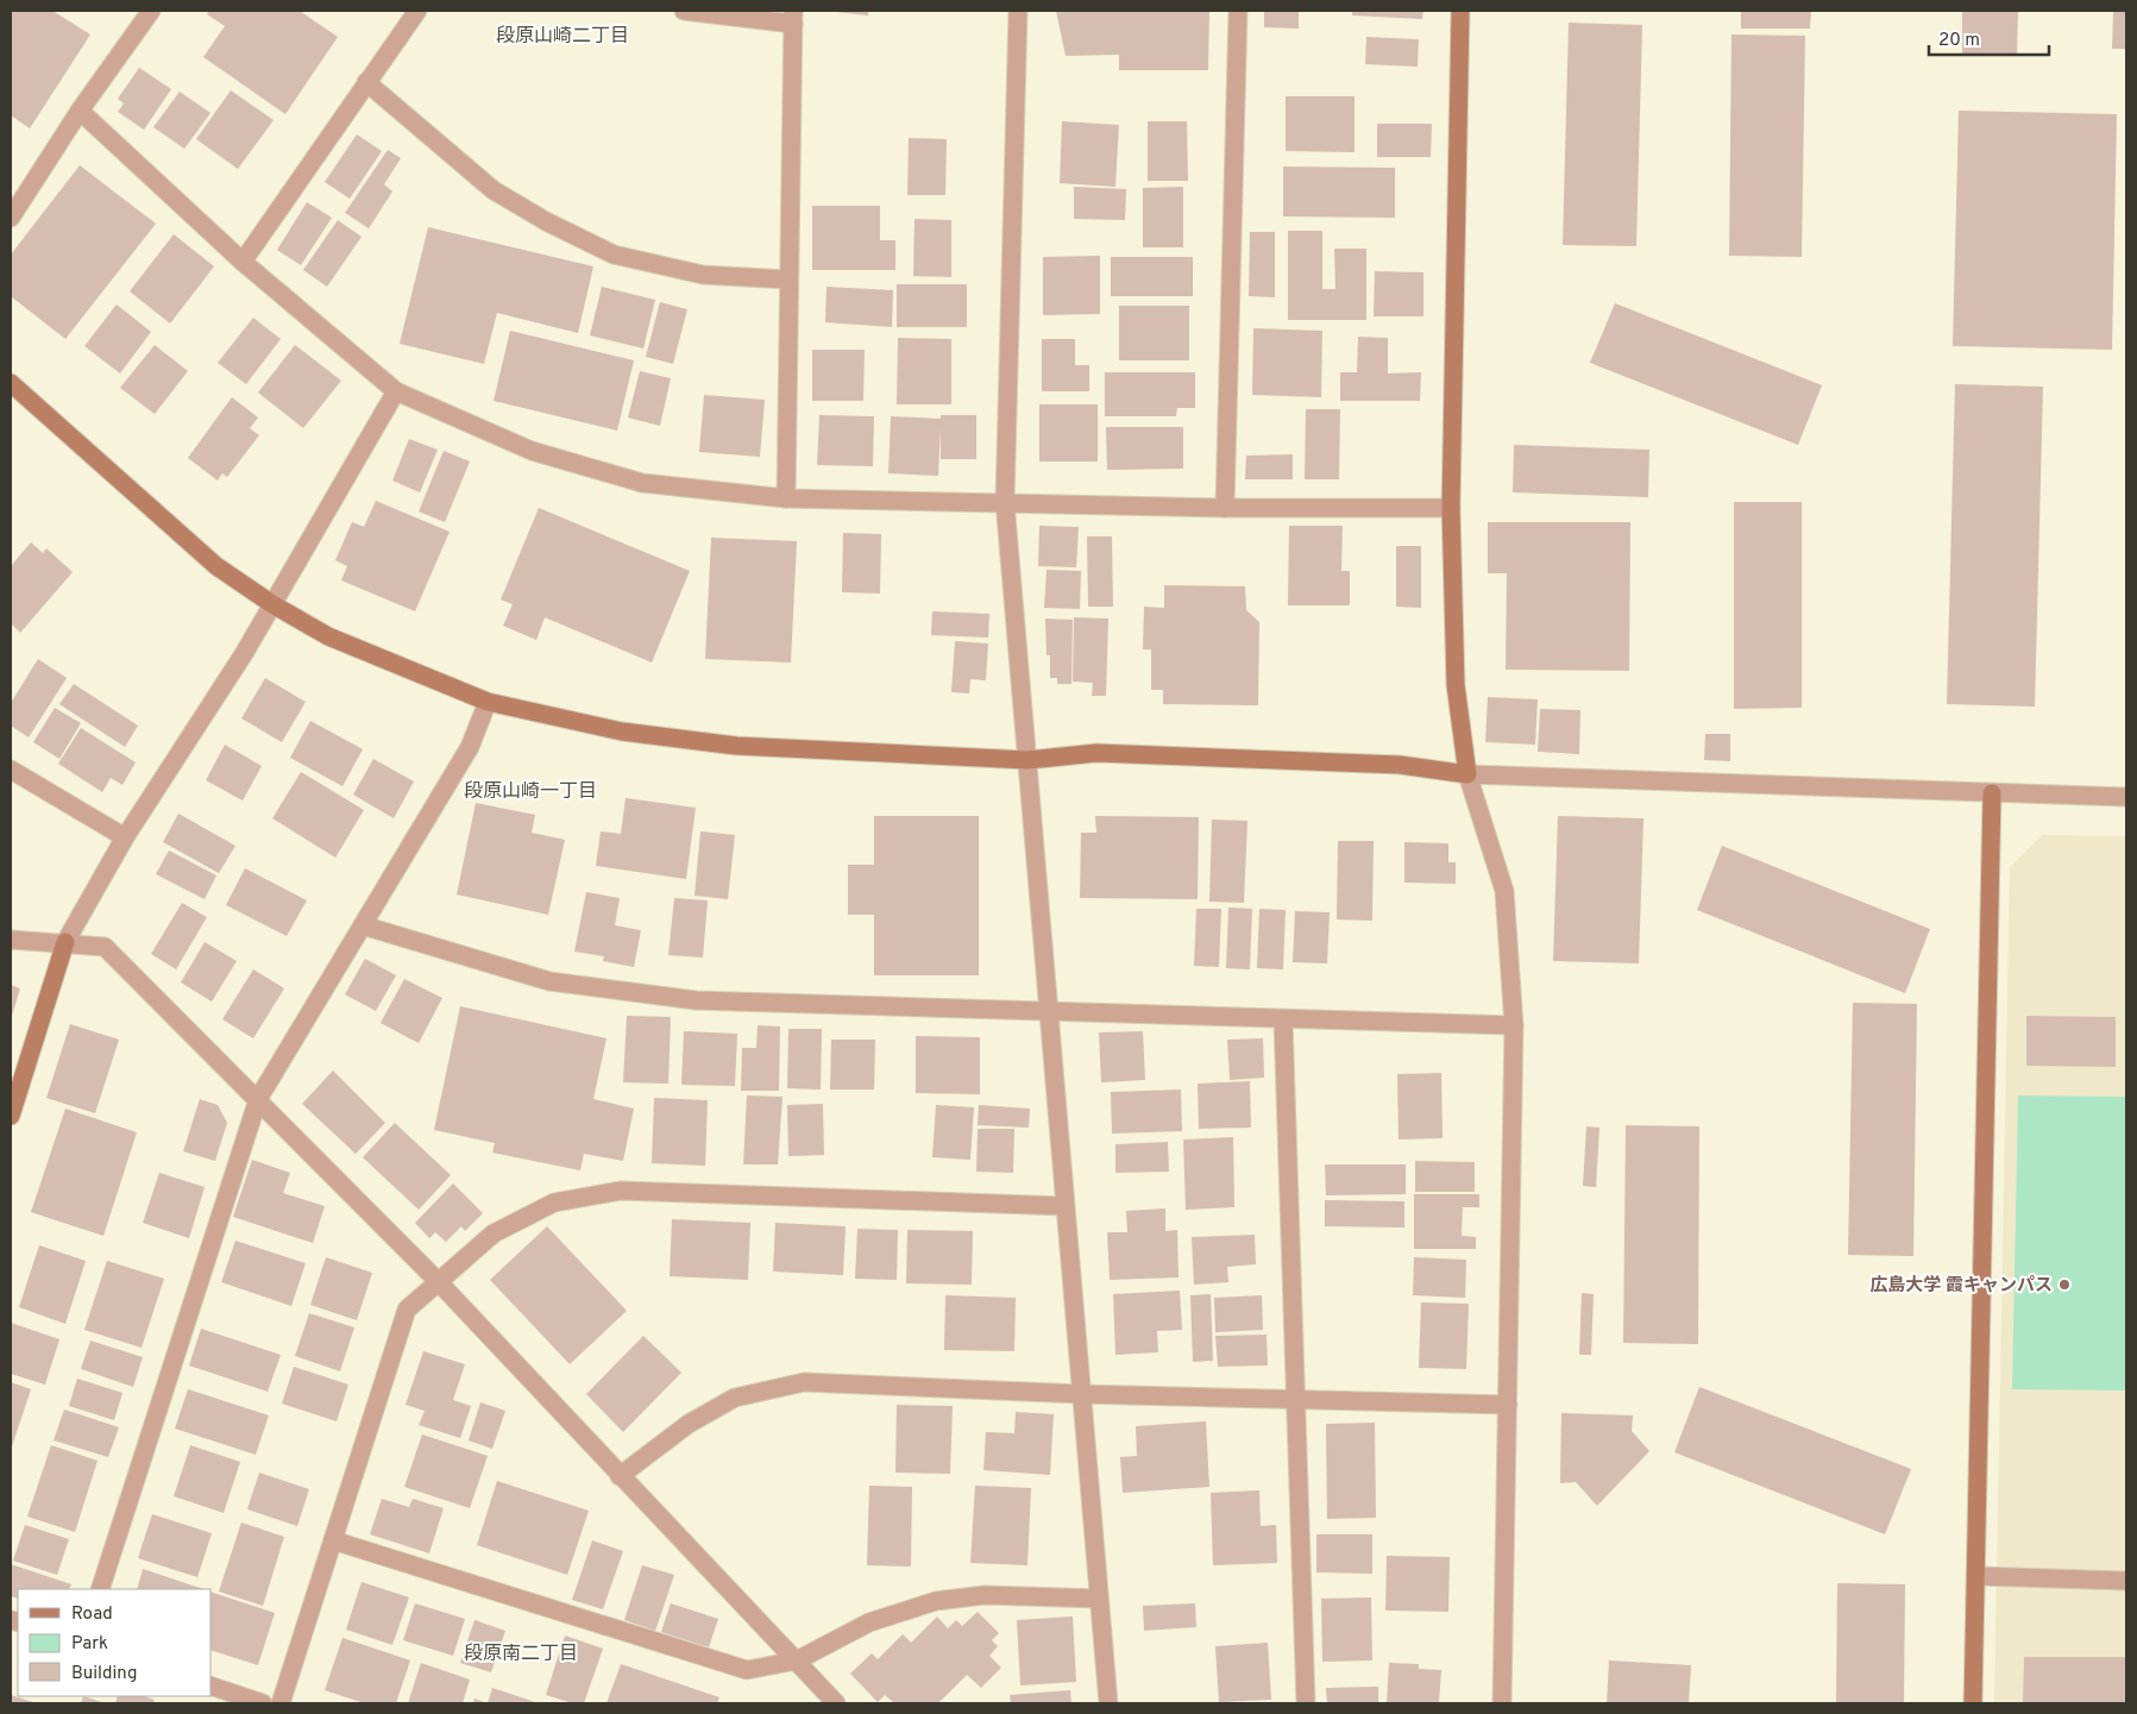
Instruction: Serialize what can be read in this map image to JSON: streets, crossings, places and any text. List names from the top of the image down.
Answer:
{
  "districts": ["段原山崎二丁目", "段原山崎一丁目", "段原南二丁目"],
  "places": ["広島大学 霞キャンパス"],
  "legend": ["Road", "Park", "Building"],
  "scale_bar": "20 m"
}
